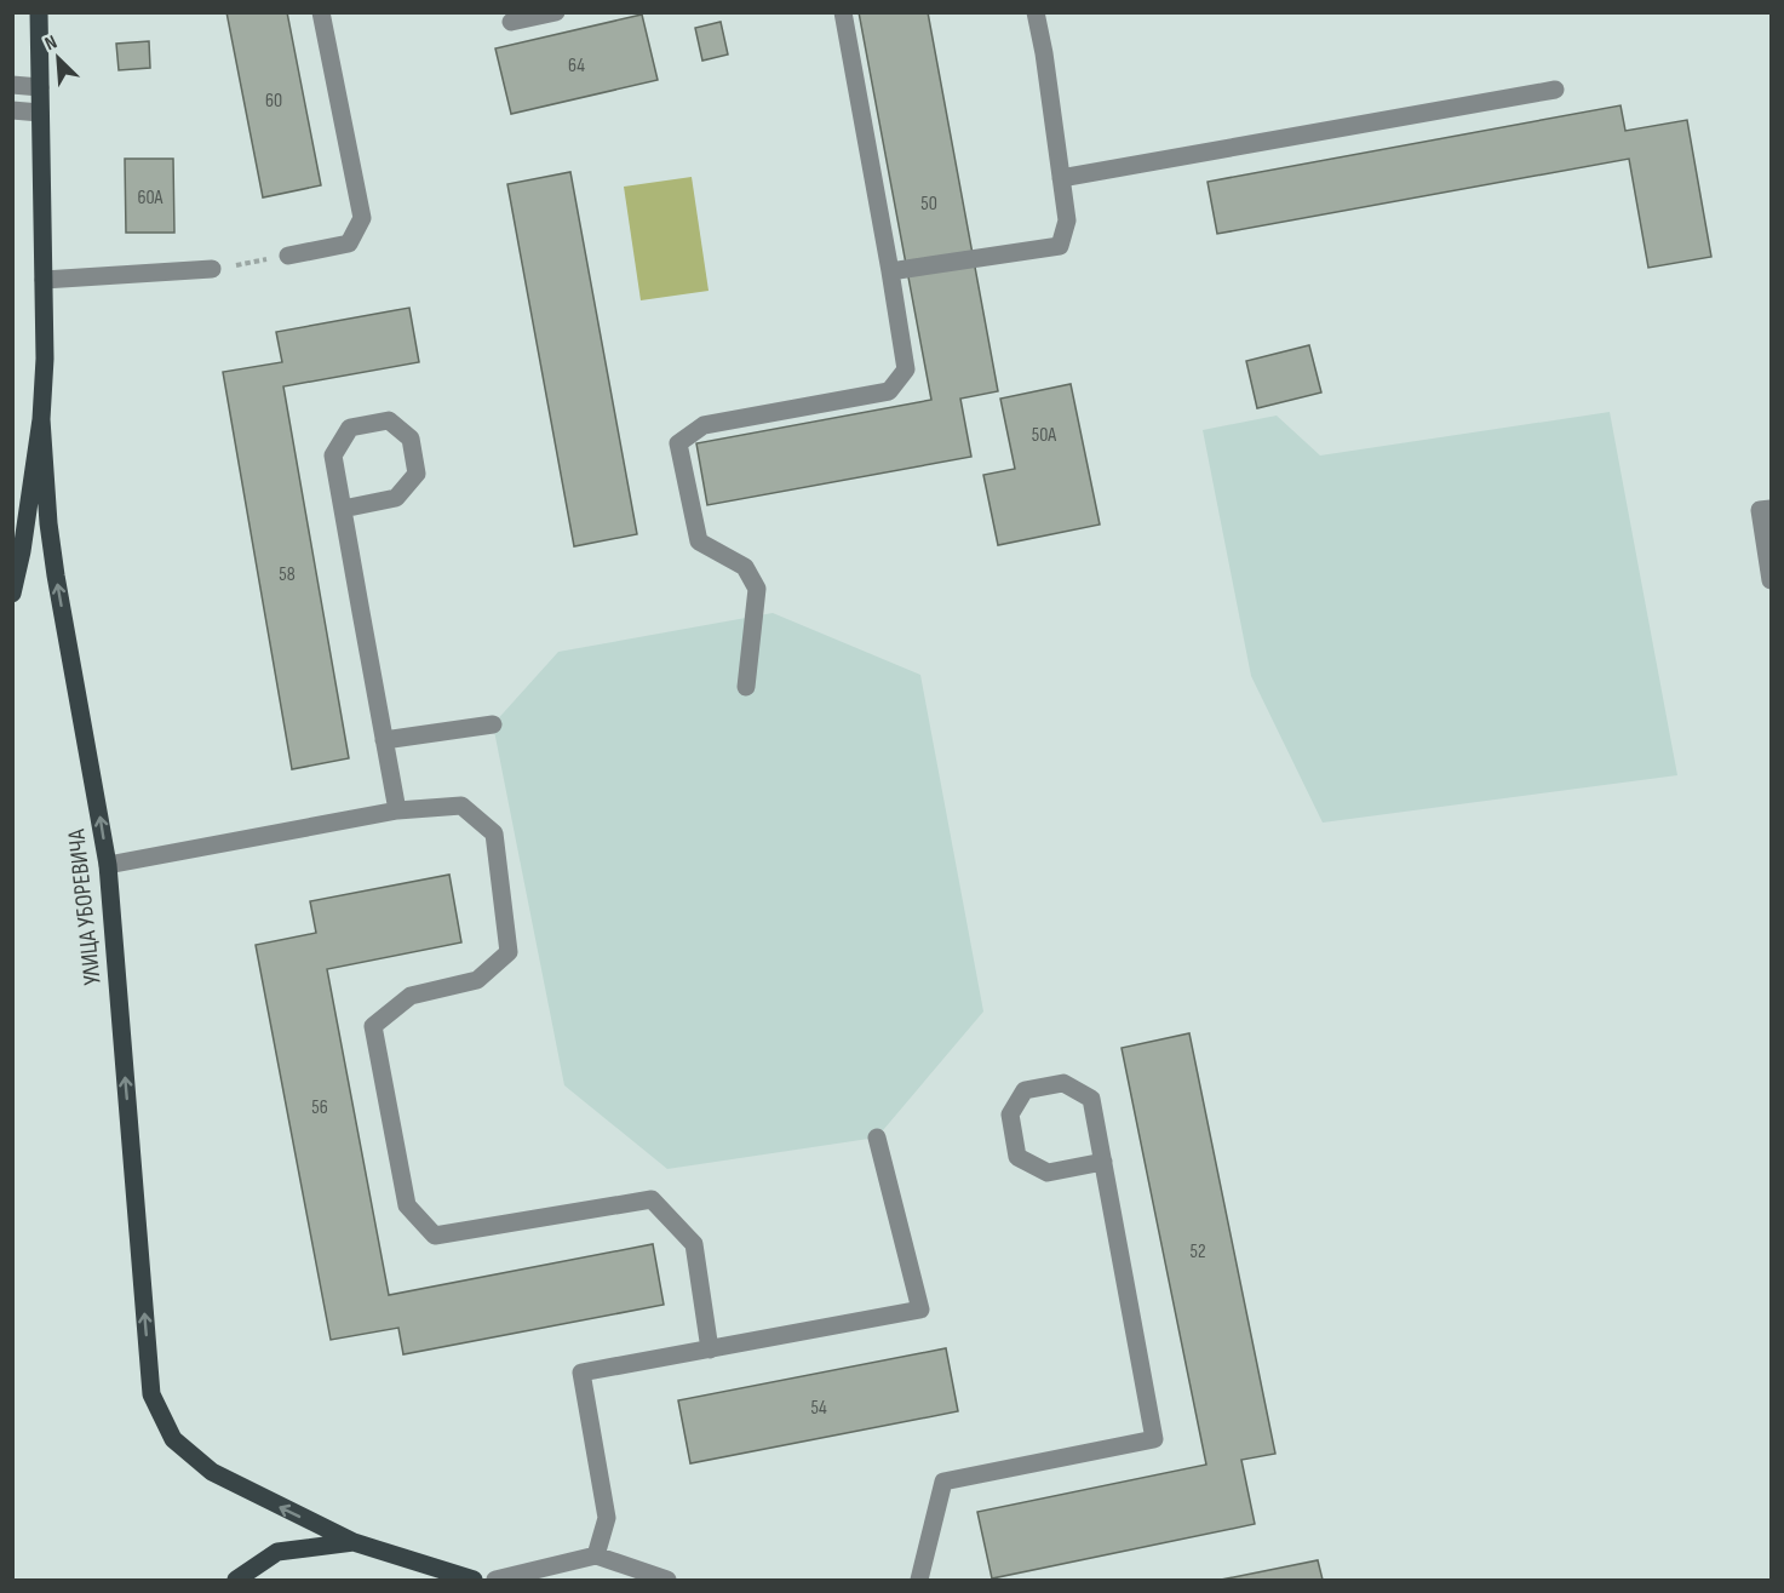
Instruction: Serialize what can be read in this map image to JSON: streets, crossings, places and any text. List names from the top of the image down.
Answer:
{
  "streets": {
    "main road": ["УЛИЦА УБОРЕВИЧА"]
  },
  "one_way": ["УЛИЦА УБОРЕВИЧА"],
  "house_numbers": [
    "64",
    "60",
    "60А",
    "50",
    "50А",
    "58",
    "56",
    "52",
    "54"
  ],
  "north": "top left"
}
